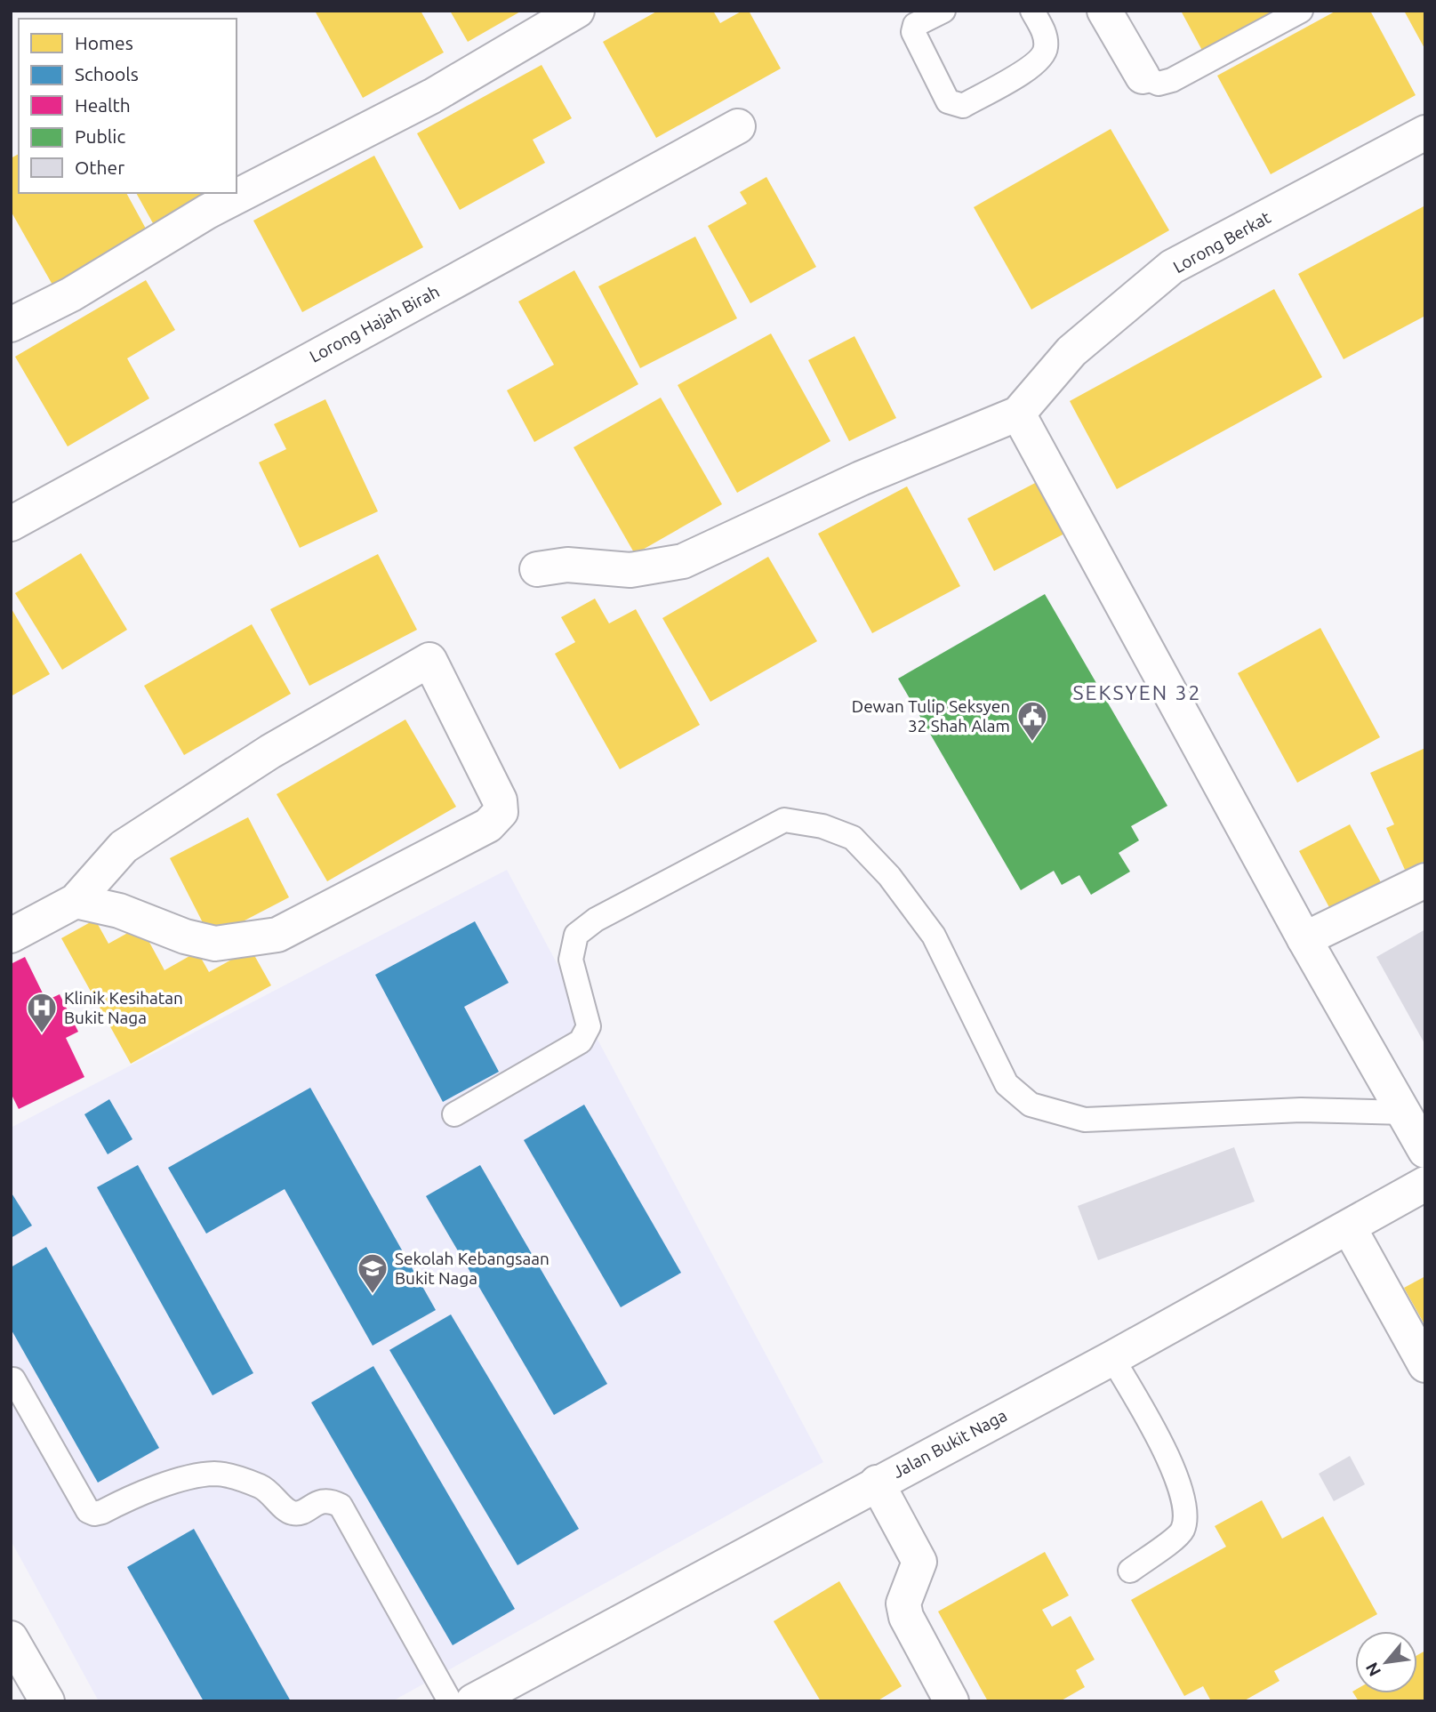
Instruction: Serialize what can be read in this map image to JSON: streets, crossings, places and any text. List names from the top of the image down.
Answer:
{
  "streets": {
    "street": ["Lorong Berkat", "Lorong Hajah Birah", "Jalan Bukit Naga"]
  },
  "districts": ["SEKSYEN 32"],
  "places": {
    "public building": ["Dewan Tulip Seksyen 32 Shah Alam"],
    "hospital": ["Klinik Kesihatan Bukit Naga"],
    "school or university": ["Sekolah Kebangsaan Bukit Naga"]
  },
  "legend": [
    "Homes",
    "Schools",
    "Health",
    "Public",
    "Other"
  ],
  "north": "bottom left"
}
